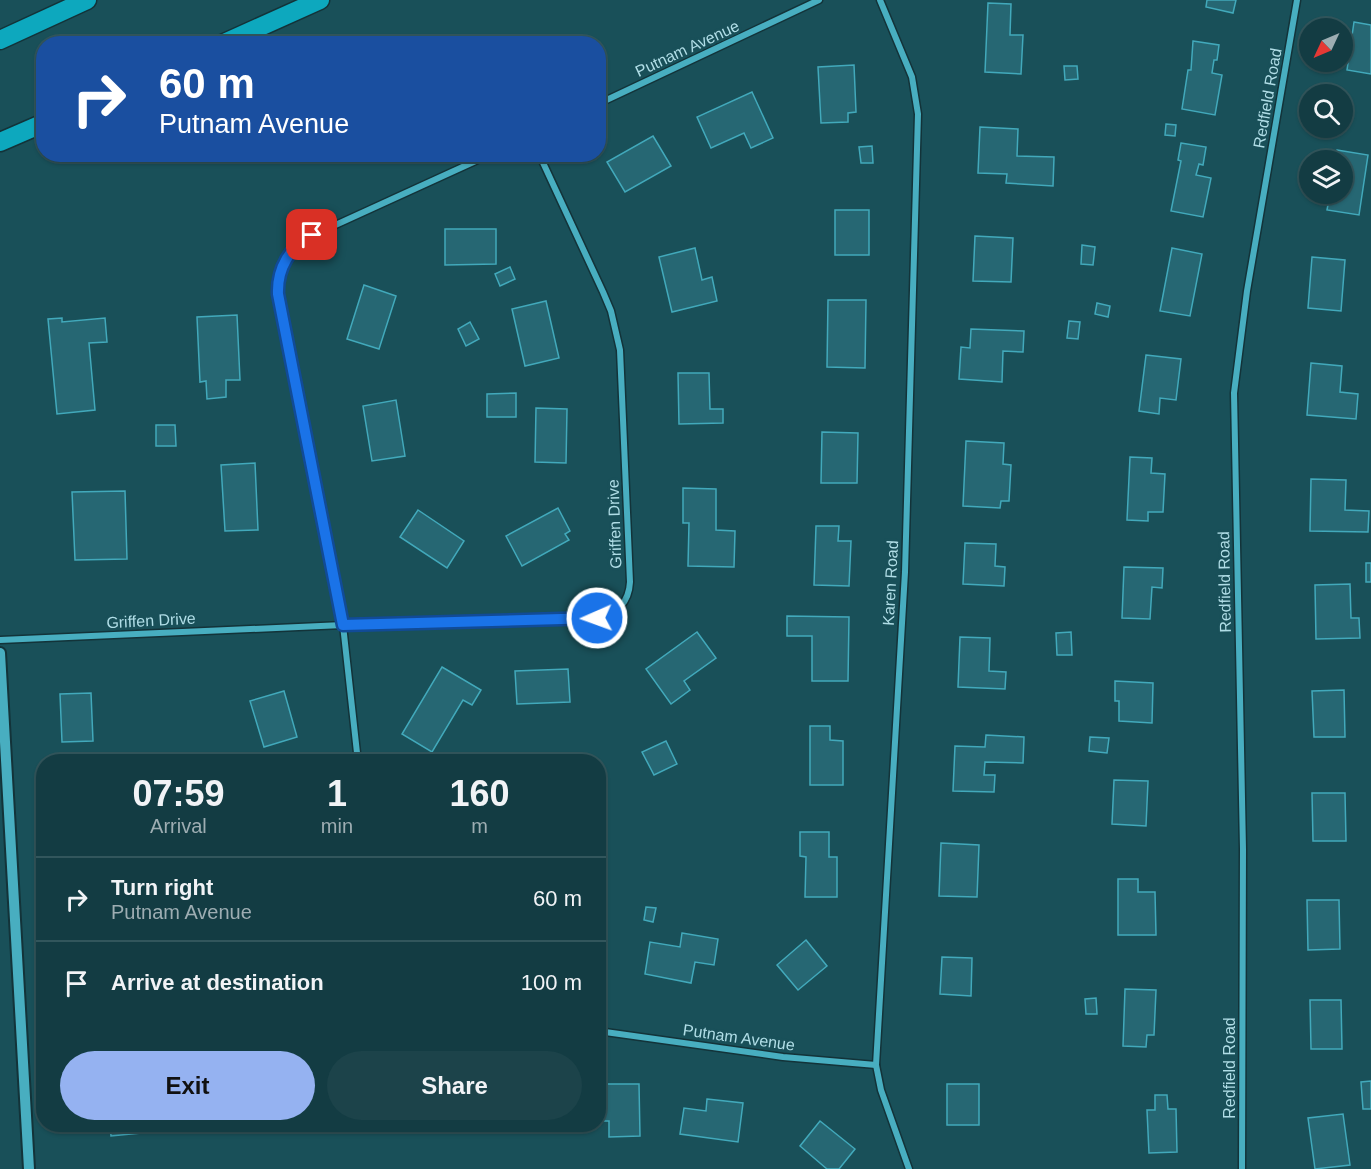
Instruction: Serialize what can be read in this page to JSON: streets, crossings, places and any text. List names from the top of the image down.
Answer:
{
  "streets": {
    "street": [
      "Putnam Avenue",
      "Redfield Road",
      "Griffen Drive",
      "Karen Road"
    ]
  },
  "crossings": [
    ["Putnam Avenue", "Karen Road"]
  ],
  "north": "bottom left",
  "page": {
    "turn": ["60 m", "Putnam Avenue"],
    "eta": [
      "07:59",
      "Arrival",
      "1",
      "min",
      "160",
      "m"
    ],
    "list": [
      {
        "name": "Turn right",
        "note": "Putnam Avenue",
        "value": "60 m"
      },
      {
        "name": "Arrive at destination",
        "value": "100 m"
      }
    ],
    "buttons": ["Exit", "Share"]
  }
}
